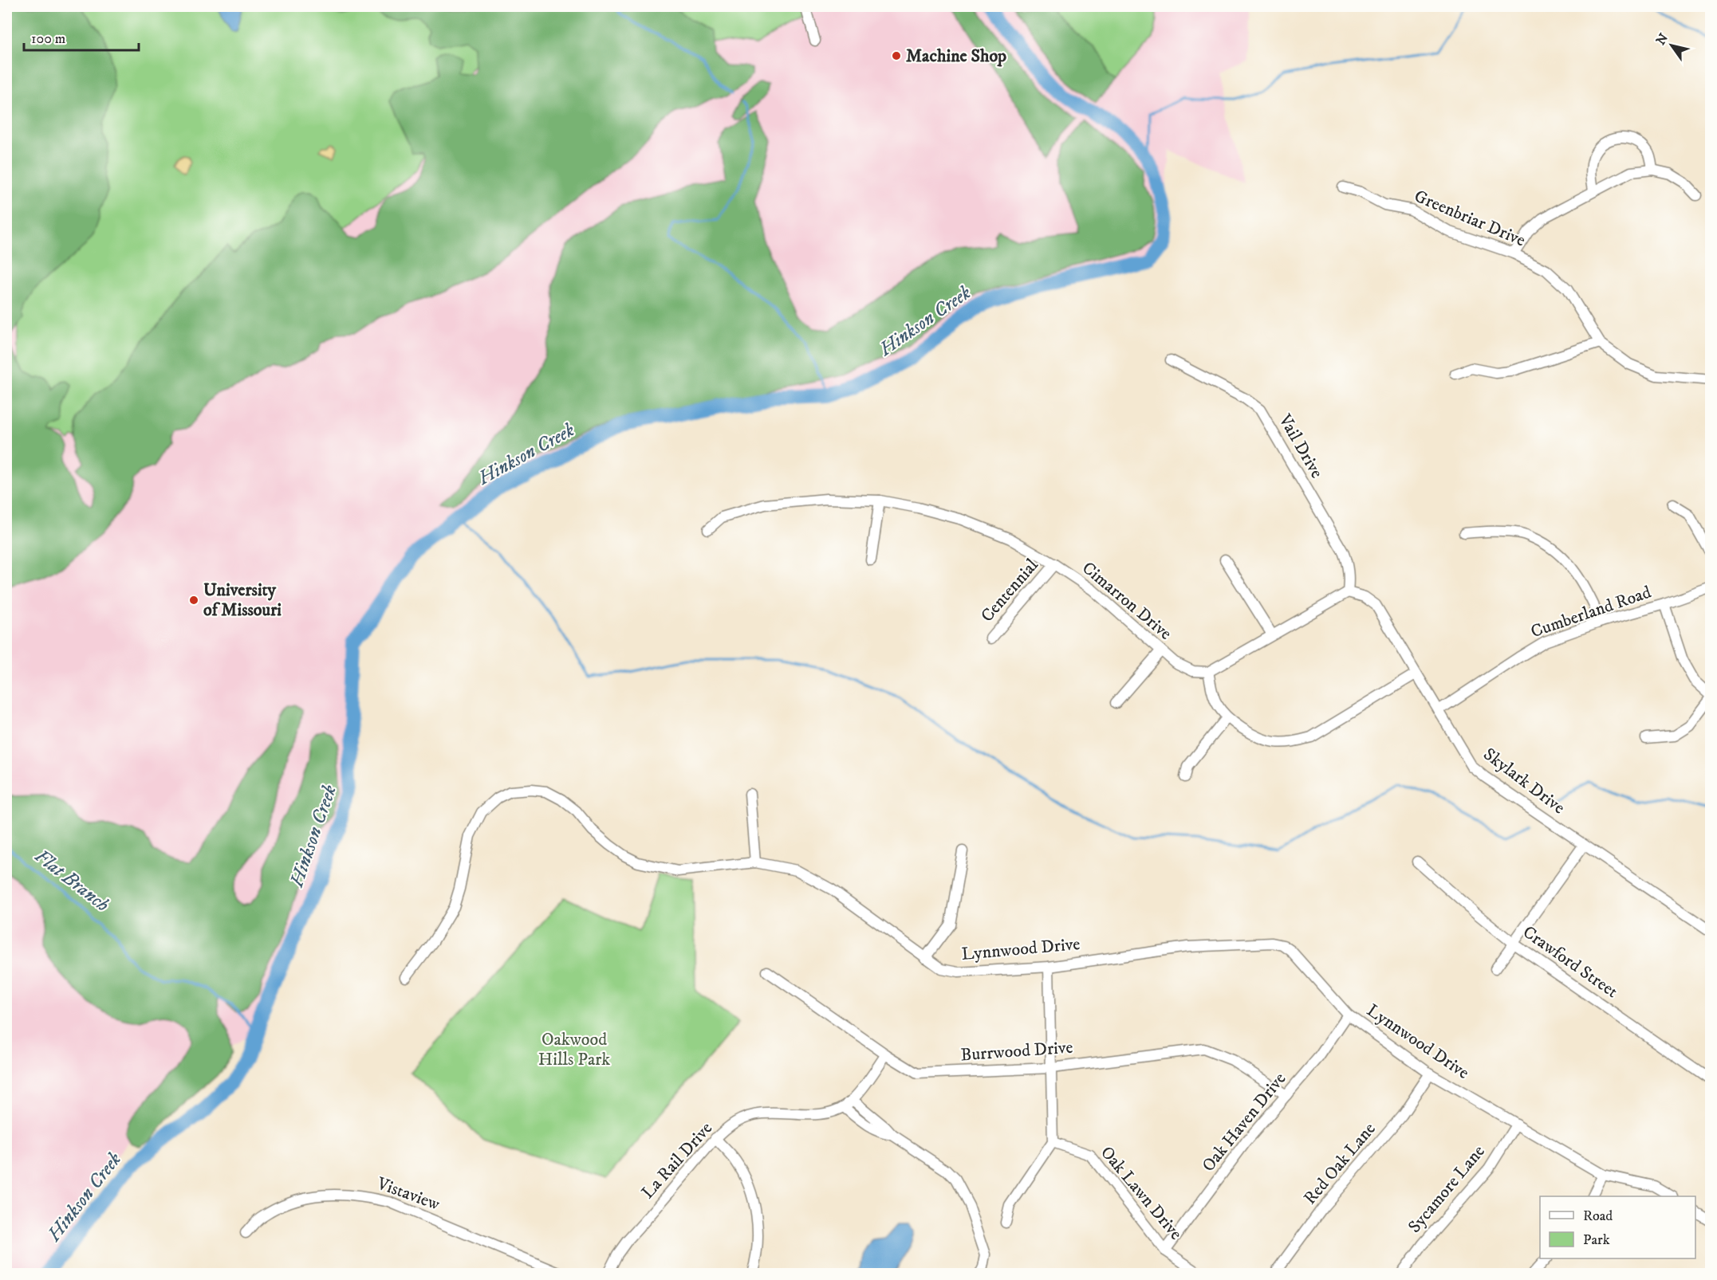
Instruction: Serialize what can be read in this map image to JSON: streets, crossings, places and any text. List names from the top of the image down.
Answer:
{
  "streets": {
    "street": [
      "Greenbriar Drive",
      "Vail Drive",
      "Centennial",
      "Cimarron Drive",
      "Cumberland Road",
      "Skylark Drive",
      "Lynnwood Drive",
      "Crawford Street",
      "Burrwood Drive",
      "Oak Haven Drive",
      "La Rail Drive",
      "Red Oak Lane",
      "Sycamore Lane",
      "Oak Lawn Drive",
      "Vistaview"
    ]
  },
  "crossings": [
    ["Vail Drive", "Skylark Drive"],
    ["Centennial", "Cimarron Drive"],
    ["Cumberland Road", "Skylark Drive"],
    ["Lynnwood Drive", "Oak Haven Drive"],
    ["Lynnwood Drive", "Red Oak Lane"],
    ["Lynnwood Drive", "Sycamore Lane"],
    ["Burrwood Drive", "Oak Haven Drive"],
    ["Burrwood Drive", "La Rail Drive"],
    ["Oak Haven Drive", "Oak Lawn Drive"]
  ],
  "water": ["Hinkson Creek", "Flat Branch"],
  "parks": ["Oakwood Hills Park"],
  "places": ["Machine Shop", "University of Missouri"],
  "legend": ["Road", "Park"],
  "scale_bar": "100 m",
  "north": "top left"
}
